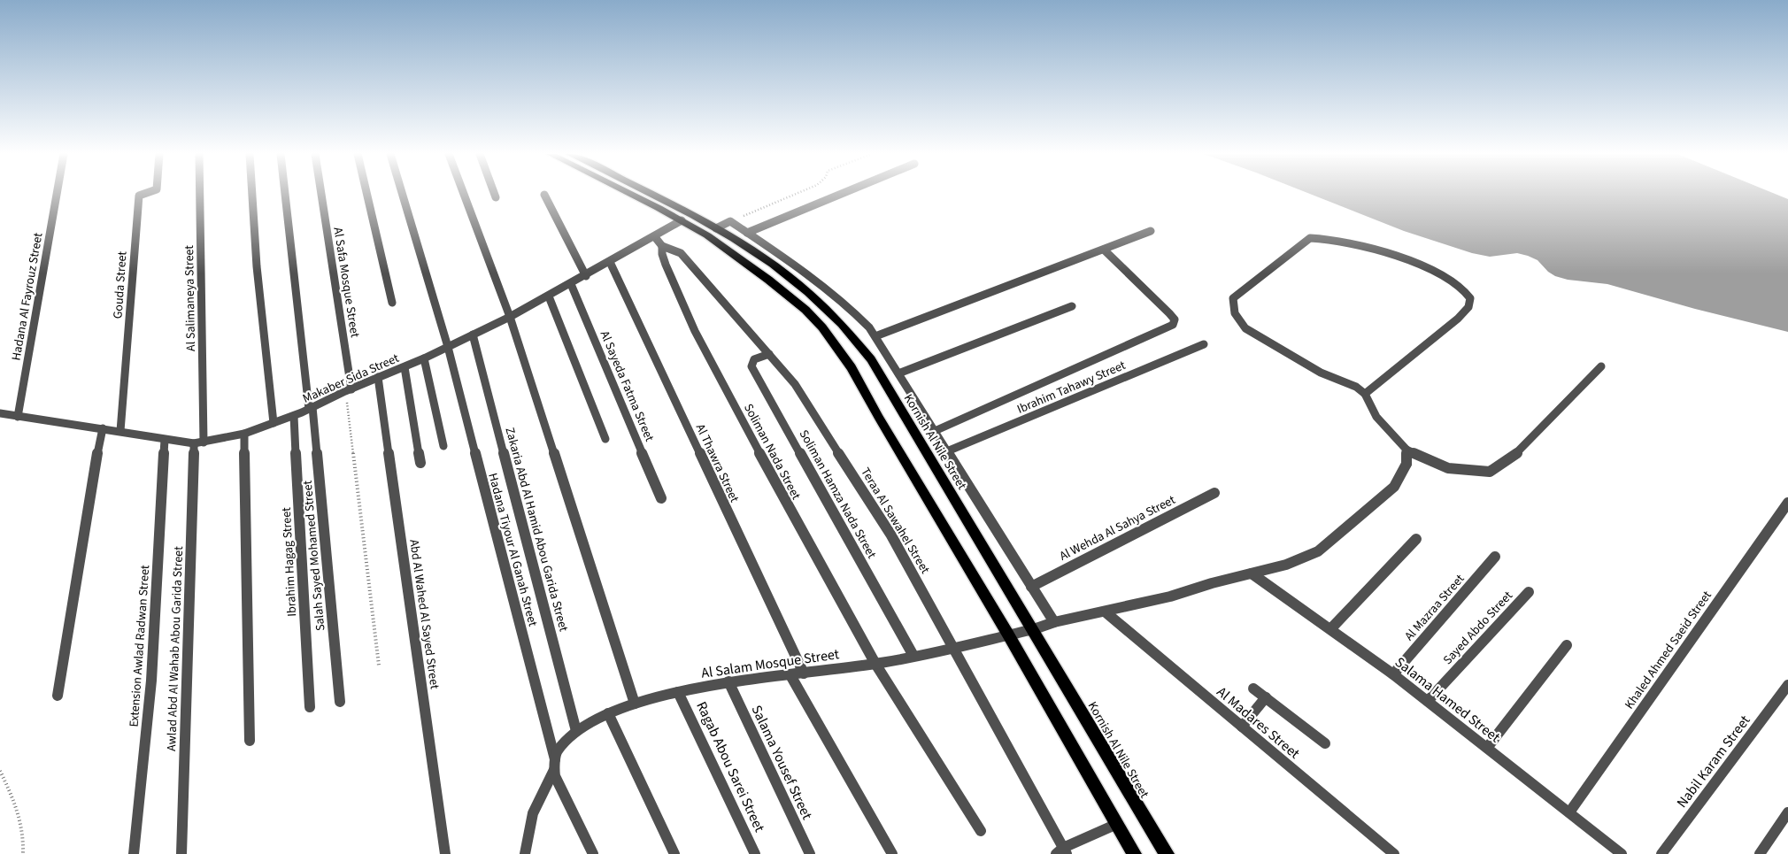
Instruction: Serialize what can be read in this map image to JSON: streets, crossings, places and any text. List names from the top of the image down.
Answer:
{
  "streets": {
    "main road": ["Kornish Al Nile Street"],
    "street": [
      "Al Safa Mosque Street",
      "Gouda Street",
      "Hadana Al Fayrouz Street",
      "Al Salimaneya Street",
      "Makaber Sida Street",
      "Al Sayeda Fatma Street",
      "Ibrahim Tahawy Street",
      "Soliman Nada Street",
      "Al Thawra Street",
      "Soliman Hamza Nada Street",
      "Teraa Al Sawahel Street",
      "Al Wehda Al Sahya Street",
      "Zakaria Abd Al Hamid Abou Garida Street",
      "Hadana Tiyour Al Ganah Street",
      "Salah Sayed Mohamed Street",
      "Ibrahim Hagag Street",
      "Al Mazraa Street",
      "Abd Al Wahed Al Sayed Street",
      "Sayed Abdo Street",
      "Extension Awlad Radwan Street",
      "Awlad Abd Al Wahab Abou Garida Street",
      "Khaled Ahmed Saeid Street",
      "Al Salam Mosque Street",
      "Salama Hamed Street",
      "Al Madares Street",
      "Nabil Karam Street",
      "Salama Yousef Street",
      "Ragab Abou Sarei Street"
    ]
  },
  "crossings": [
    ["Al Safa Mosque Street", "Makaber Sida Street"],
    ["Gouda Street", "Makaber Sida Street"],
    ["Hadana Al Fayrouz Street", "Makaber Sida Street"],
    ["Al Salimaneya Street", "Makaber Sida Street"],
    ["Al Salimaneya Street", "Awlad Abd Al Wahab Abou Garida Street"],
    ["Makaber Sida Street", "Al Sayeda Fatma Street"],
    ["Makaber Sida Street", "Al Thawra Street"],
    ["Makaber Sida Street", "Teraa Al Sawahel Street"],
    ["Makaber Sida Street", "Zakaria Abd Al Hamid Abou Garida Street"],
    ["Makaber Sida Street", "Hadana Tiyour Al Ganah Street"],
    ["Makaber Sida Street", "Salah Sayed Mohamed Street"],
    ["Makaber Sida Street", "Ibrahim Hagag Street"],
    ["Makaber Sida Street", "Abd Al Wahed Al Sayed Street"],
    ["Makaber Sida Street", "Extension Awlad Radwan Street"],
    ["Makaber Sida Street", "Awlad Abd Al Wahab Abou Garida Street"],
    ["Kornish Al Nile Street", "Al Salam Mosque Street"],
    ["Soliman Nada Street", "Teraa Al Sawahel Street"],
    ["Soliman Nada Street", "Al Salam Mosque Street"],
    ["Al Thawra Street", "Al Salam Mosque Street"],
    ["Soliman Hamza Nada Street", "Teraa Al Sawahel Street"],
    ["Soliman Hamza Nada Street", "Al Salam Mosque Street"],
    ["Teraa Al Sawahel Street", "Al Salam Mosque Street"],
    ["Zakaria Abd Al Hamid Abou Garida Street", "Al Salam Mosque Street"],
    ["Hadana Tiyour Al Ganah Street", "Al Salam Mosque Street"],
    ["Al Mazraa Street", "Salama Hamed Street"],
    ["Sayed Abdo Street", "Salama Hamed Street"],
    ["Khaled Ahmed Saeid Street", "Salama Hamed Street"],
    ["Al Salam Mosque Street", "Salama Hamed Street"],
    ["Al Salam Mosque Street", "Al Madares Street"],
    ["Al Salam Mosque Street", "Salama Yousef Street"],
    ["Al Salam Mosque Street", "Ragab Abou Sarei Street"]
  ]
}
